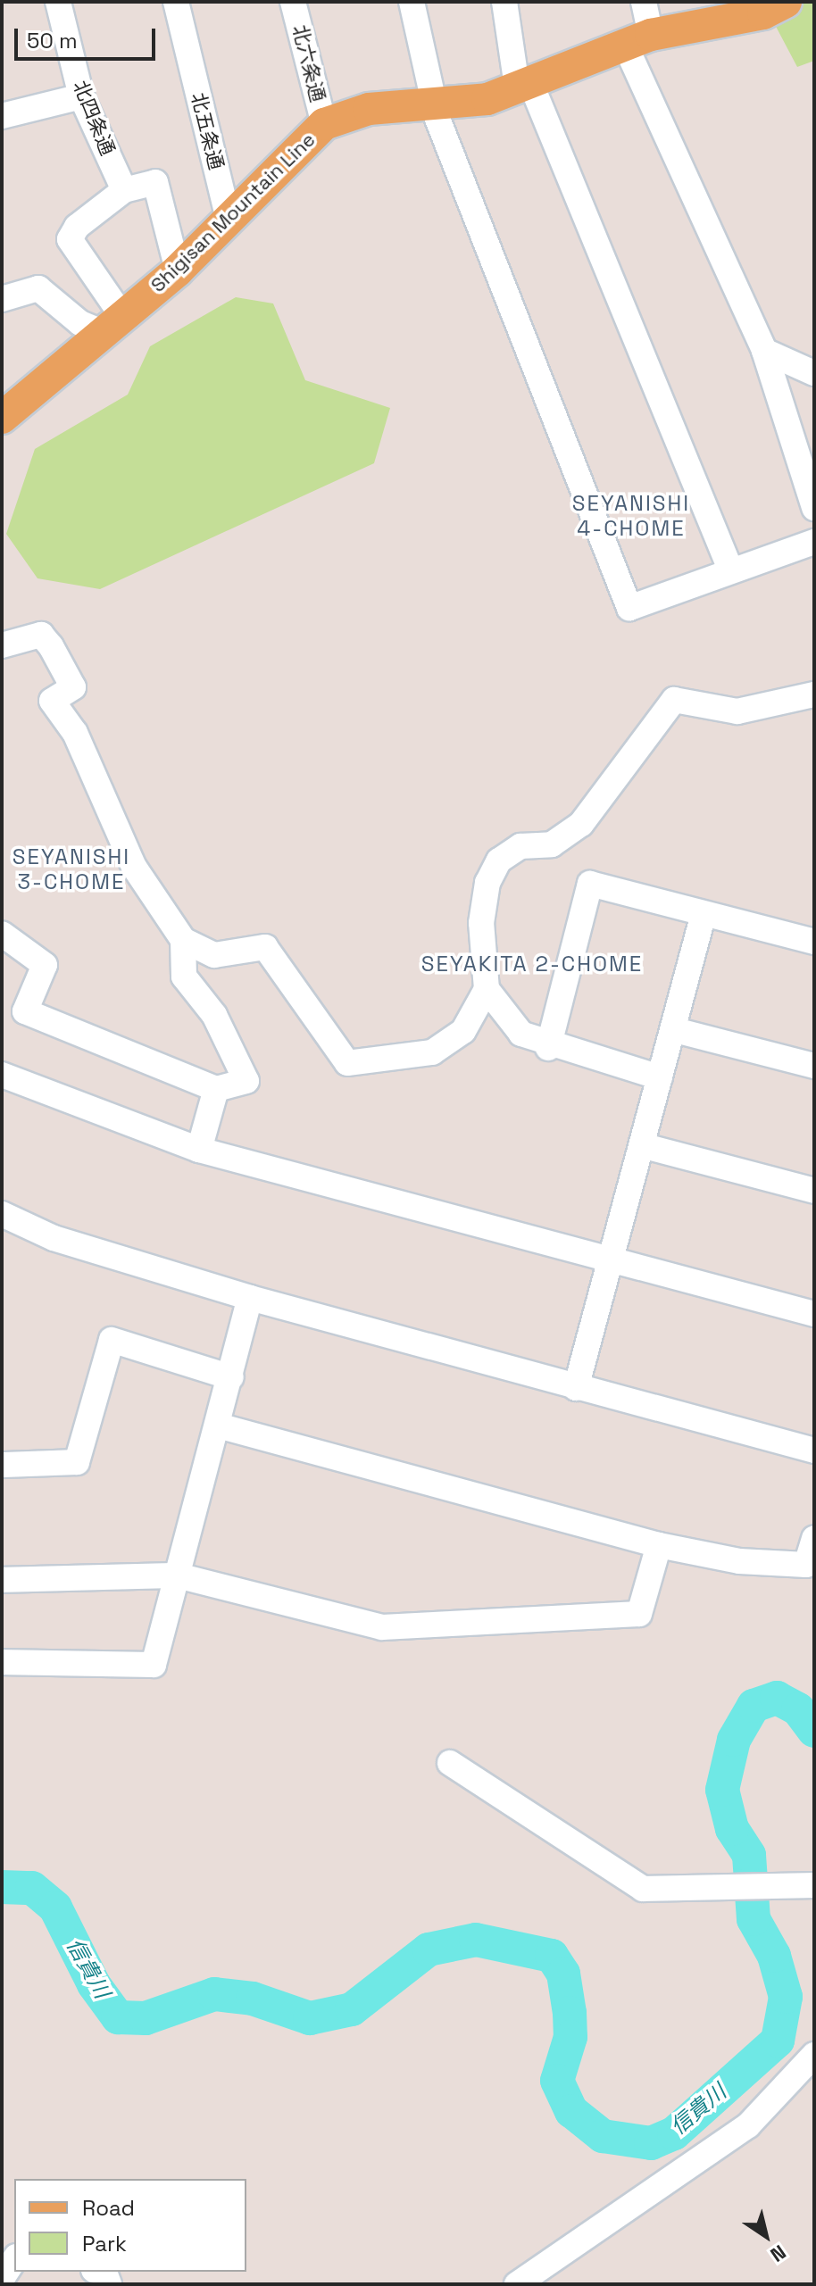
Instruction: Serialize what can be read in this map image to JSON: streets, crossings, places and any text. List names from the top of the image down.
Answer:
{
  "streets": {
    "main road": ["Shigisan Mountain Line"],
    "street": ["北六条通", "北四条通", "北五条通"]
  },
  "crossings": [
    ["北六条通", "Shigisan Mountain Line"],
    ["北五条通", "Shigisan Mountain Line"]
  ],
  "districts": ["SEYANISHI 4-CHOME", "SEYANISHI 3-CHOME", "SEYAKITA 2-CHOME"],
  "water": ["信貴川"],
  "legend": ["Road", "Park"],
  "scale_bar": "50 m",
  "north": "bottom right"
}
